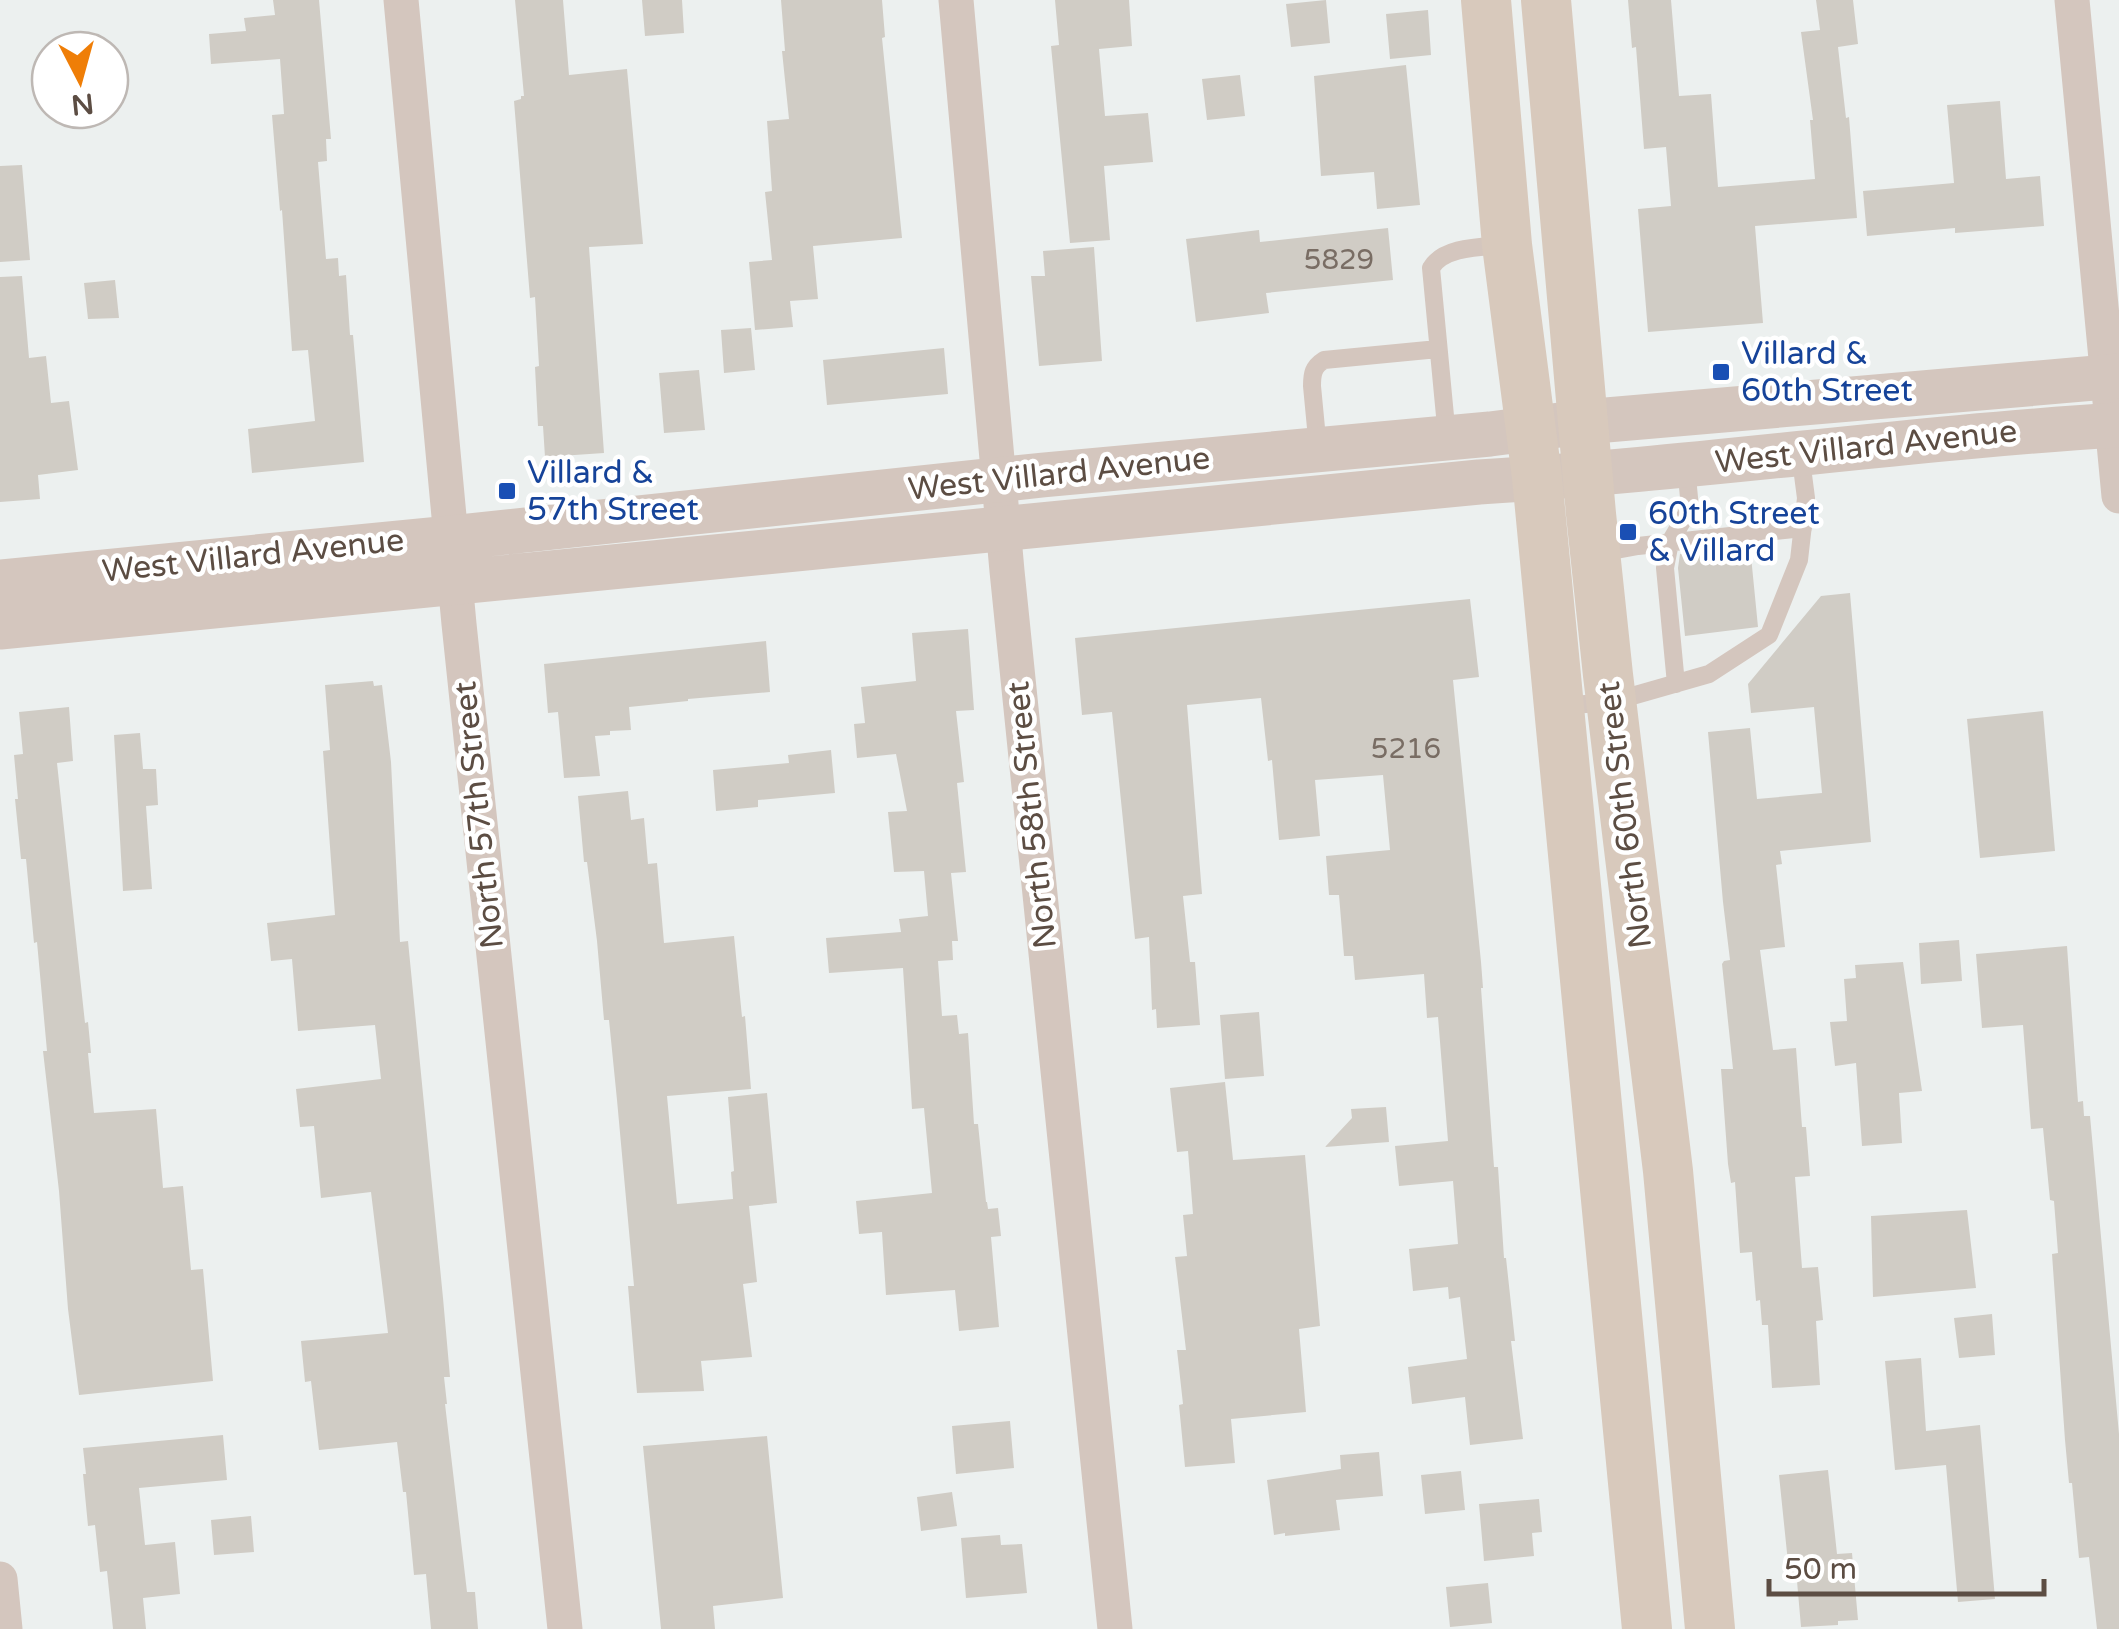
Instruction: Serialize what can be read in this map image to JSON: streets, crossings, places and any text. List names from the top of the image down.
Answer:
{
  "streets": {
    "main road": ["North 60th Street"],
    "street": ["West Villard Avenue", "North 57th Street", "North 58th Street"]
  },
  "crossings": [
    ["West Villard Avenue", "North 57th Street"],
    ["West Villard Avenue", "North 58th Street"],
    ["West Villard Avenue", "North 60th Street"]
  ],
  "places": {
    "transit": ["Villard & 60th Street", "Villard & 57th Street", "60th Street & Villard"]
  },
  "house_numbers": ["5829", "5216"],
  "scale_bar": "50 m",
  "north": "bottom"
}
